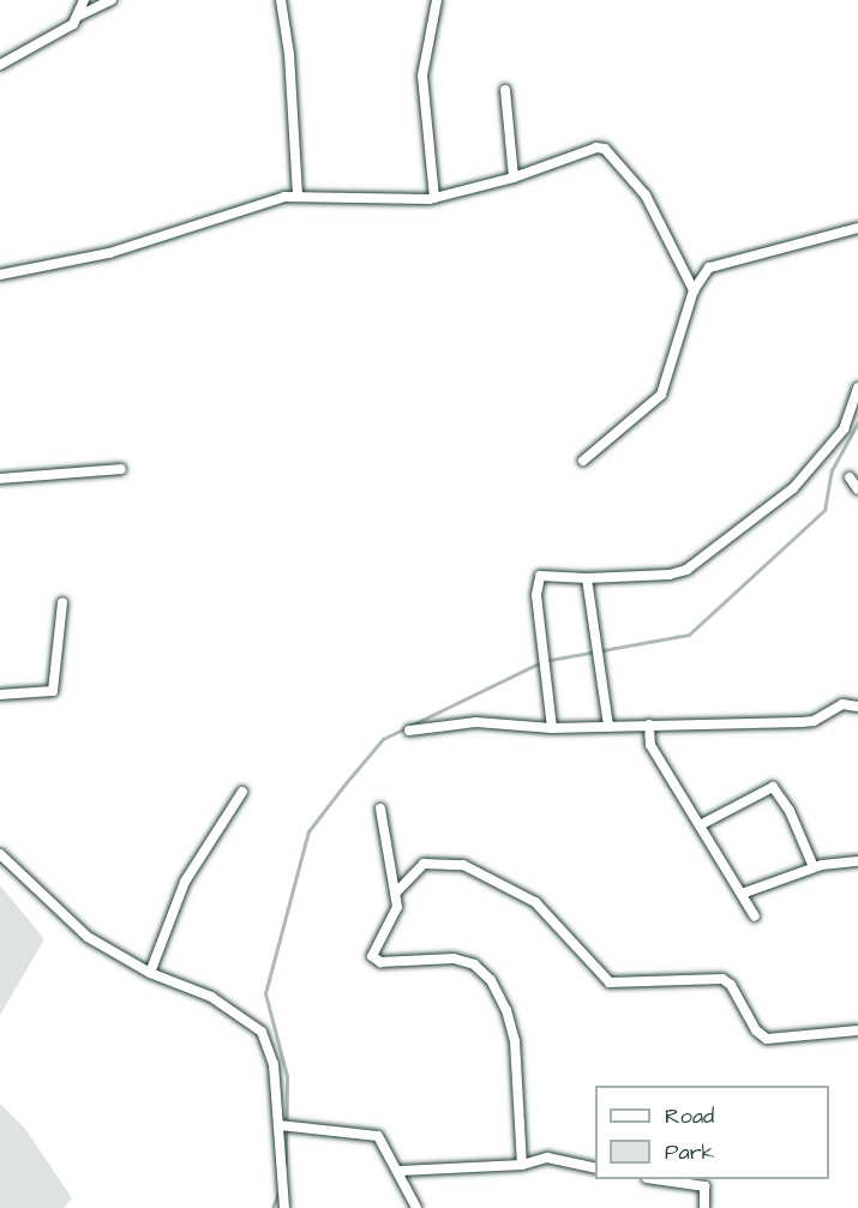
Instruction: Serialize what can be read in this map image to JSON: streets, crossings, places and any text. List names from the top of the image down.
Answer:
{
  "legend": ["Road", "Park"]
}
